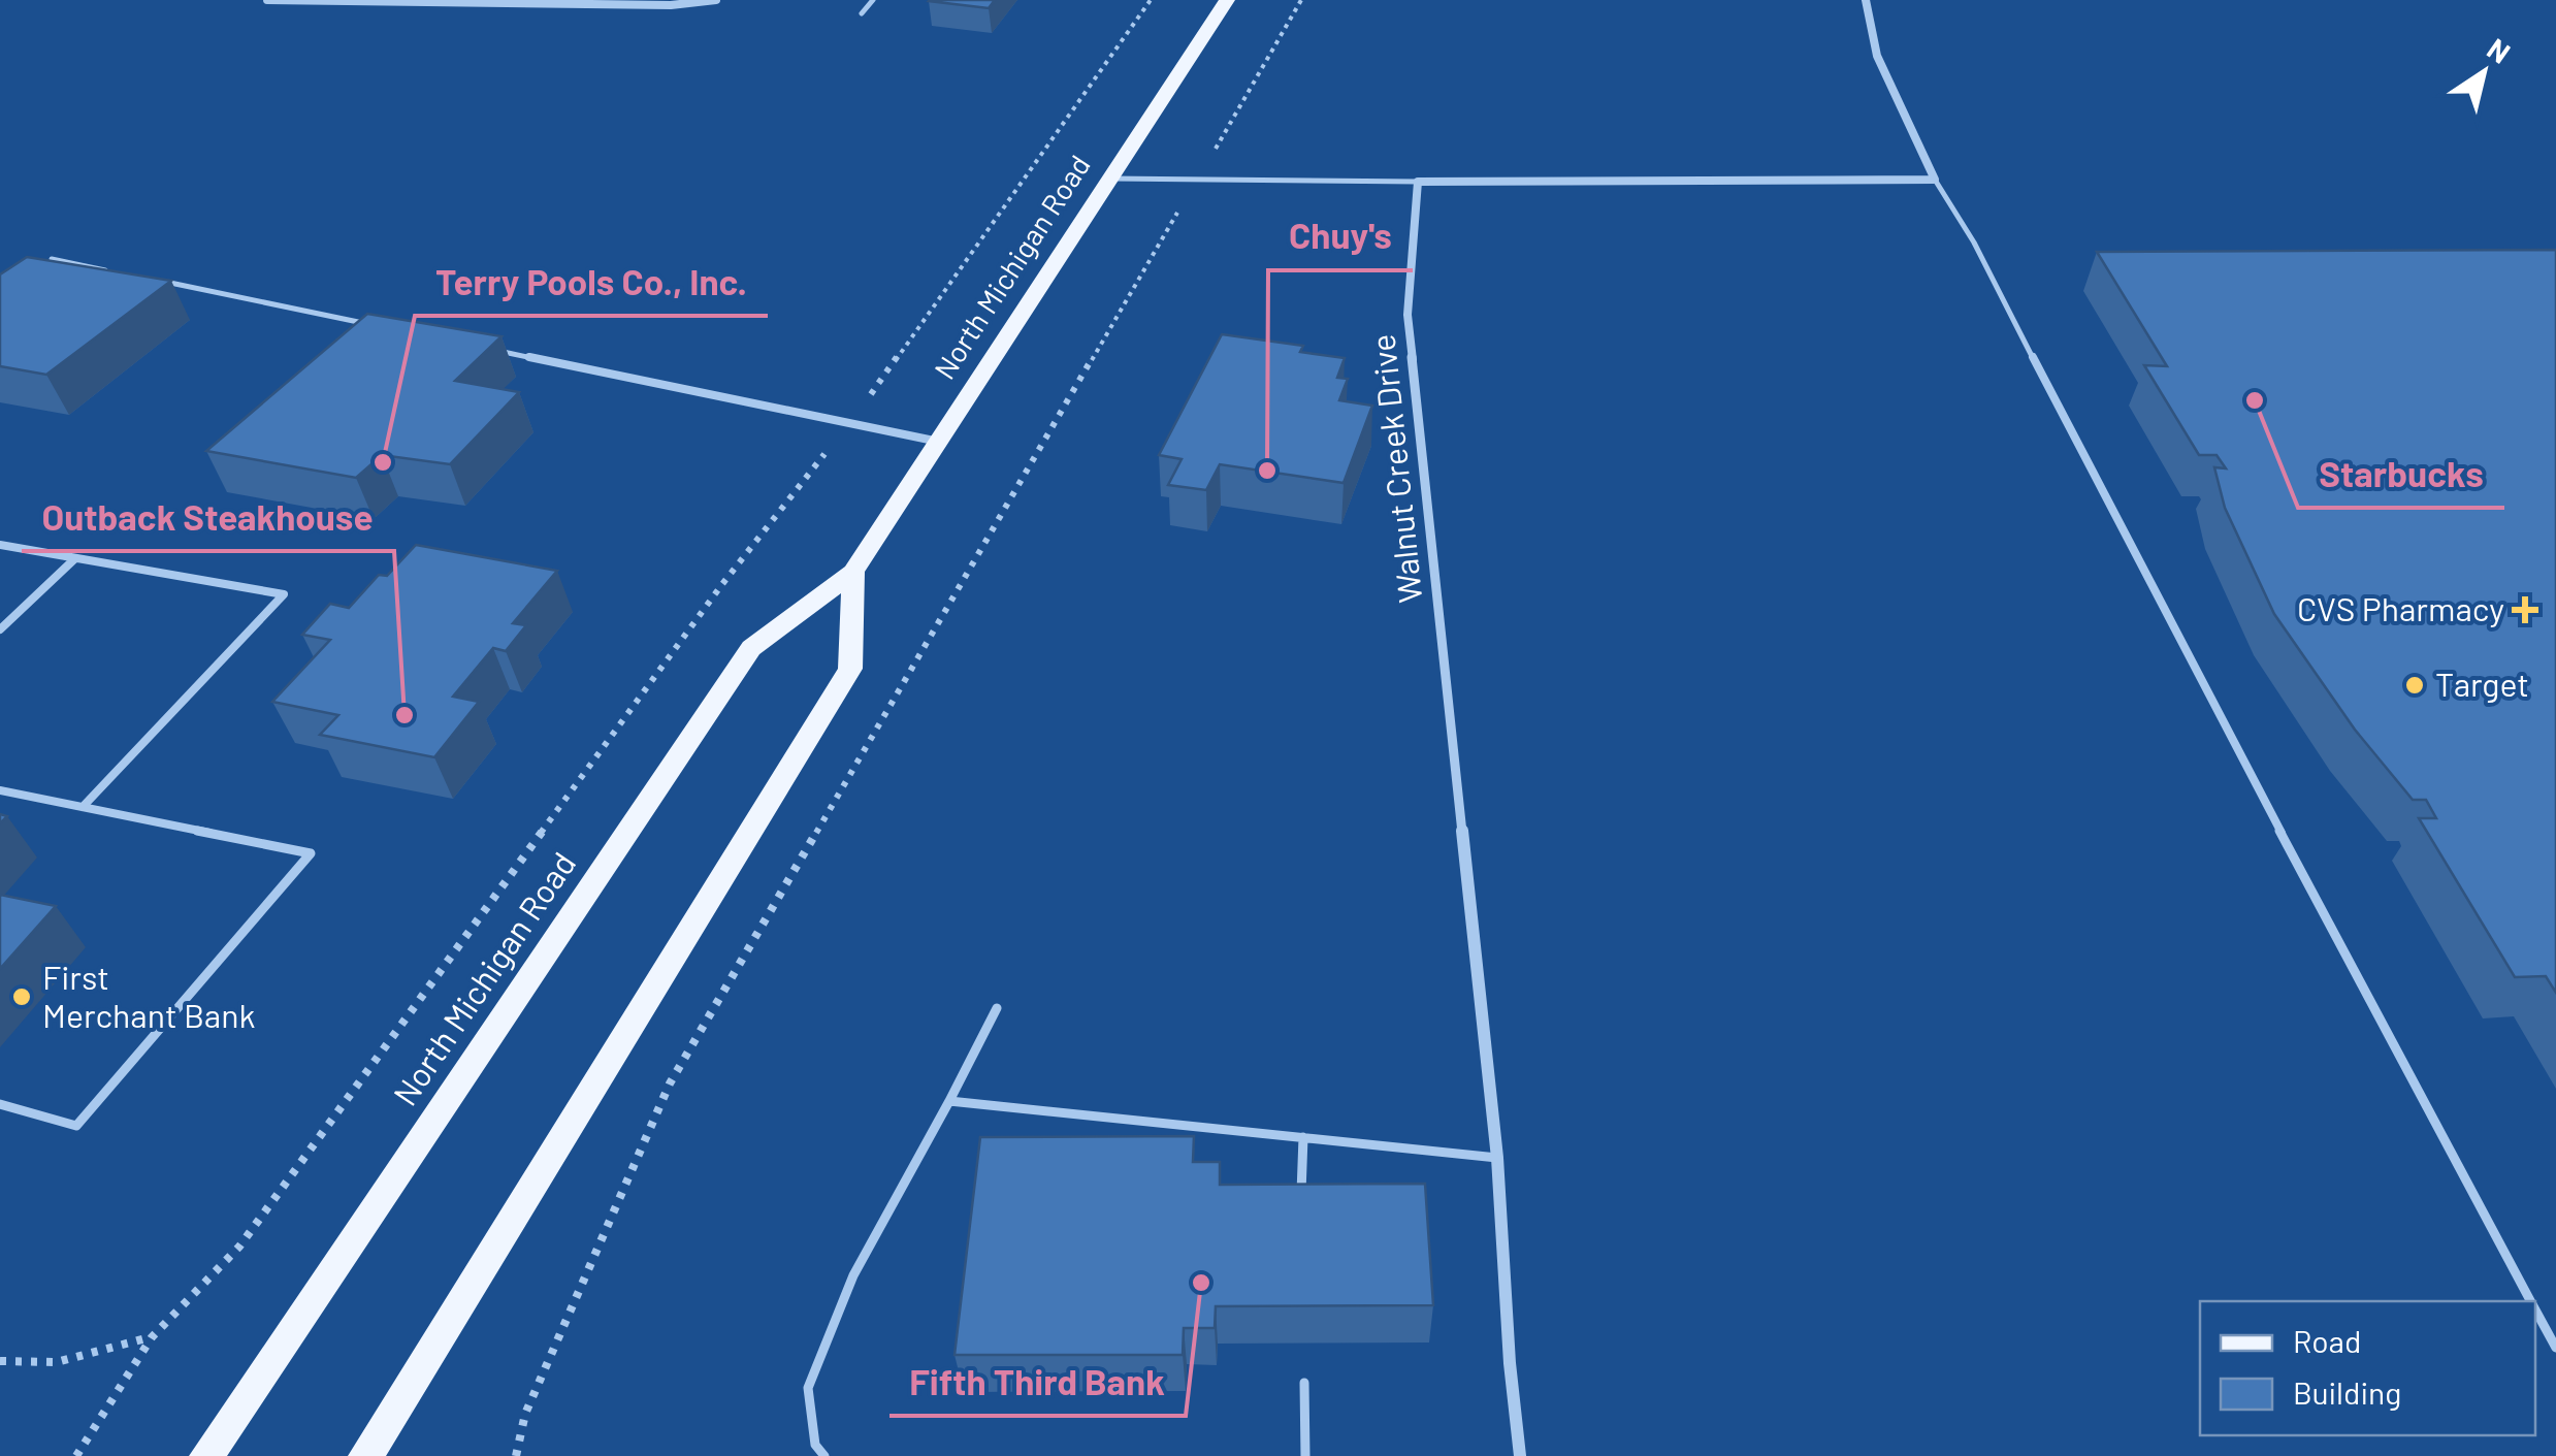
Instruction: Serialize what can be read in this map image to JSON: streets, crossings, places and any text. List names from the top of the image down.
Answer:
{
  "streets": {
    "main road": ["North Michigan Road"],
    "street": ["Walnut Creek Drive"]
  },
  "places": {
    "other": [
      "Starbucks",
      "Terry Pools Co., Inc.",
      "Chuy's",
      "Target",
      "Outback Steakhouse",
      "First Merchant Bank",
      "Fifth Third Bank"
    ],
    "health": ["CVS Pharmacy"]
  },
  "legend": ["Road", "Building"],
  "north": "top right"
}
